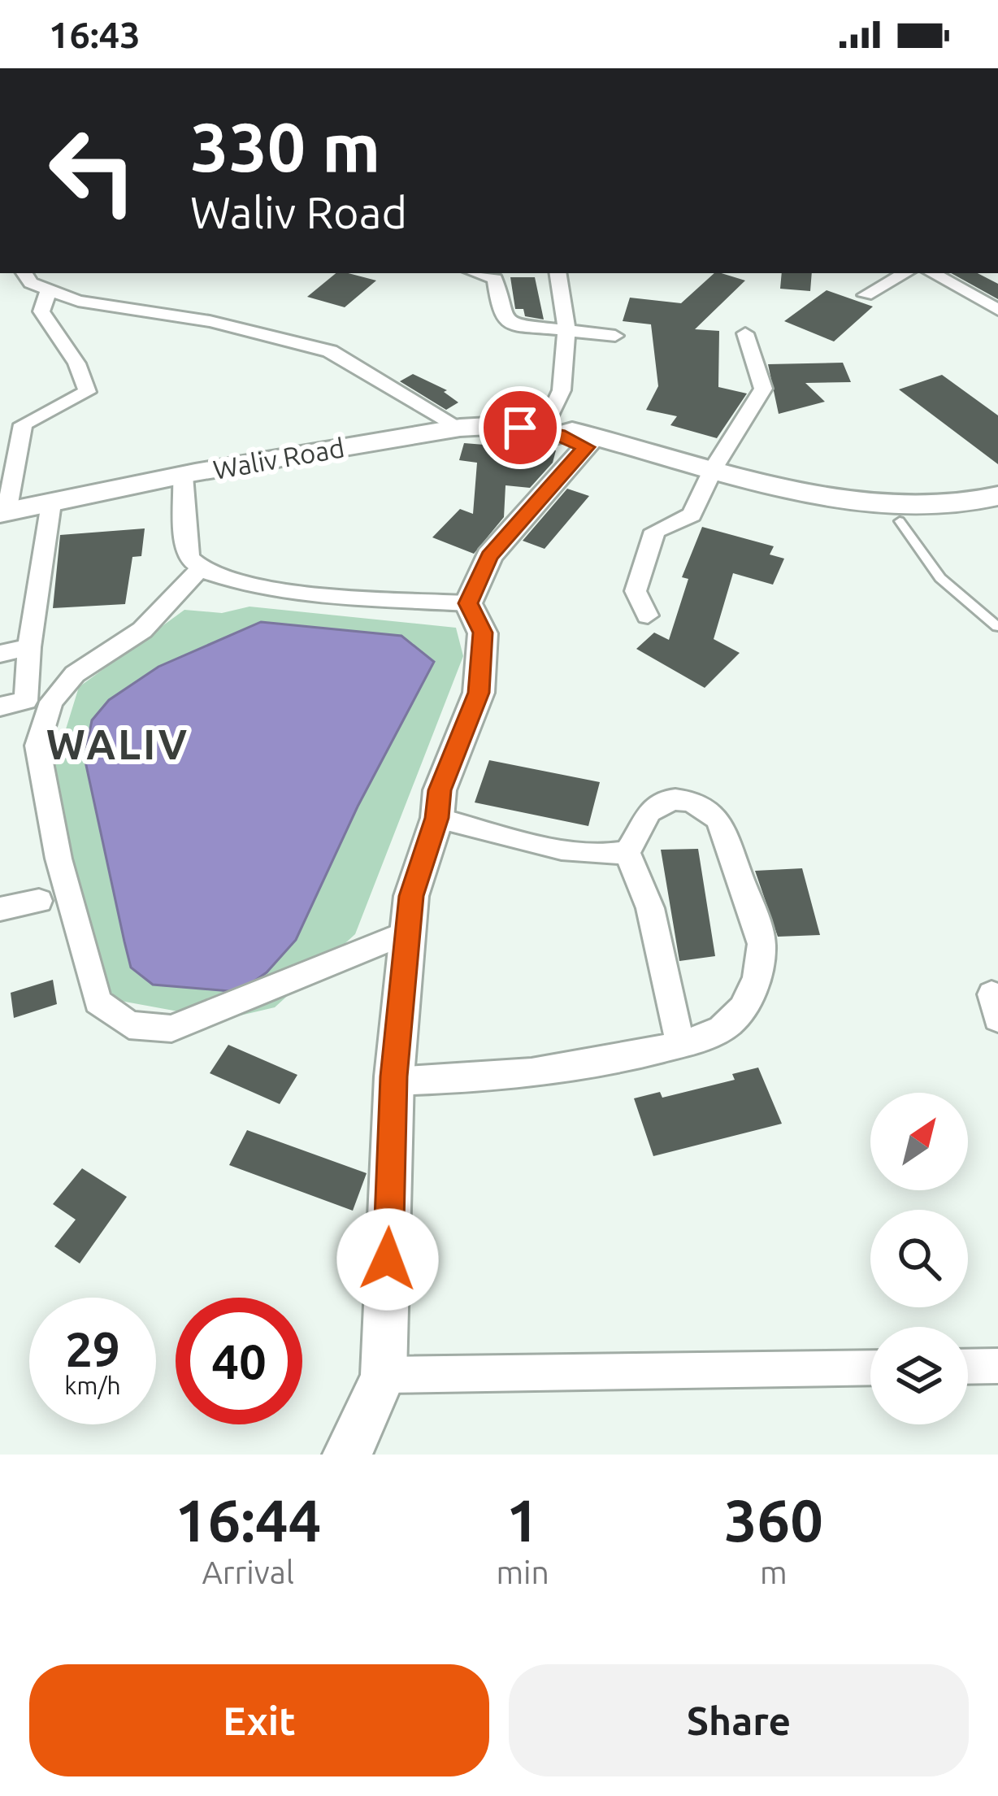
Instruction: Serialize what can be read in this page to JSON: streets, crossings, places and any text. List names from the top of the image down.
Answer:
{
  "streets": {
    "main road": ["Waliv Road"]
  },
  "districts": ["WALIV"],
  "north": "top right",
  "page": {
    "status": "16:43",
    "turn": ["330 m", "Waliv Road"],
    "speed": "29 km/h",
    "limit": "40",
    "eta": [
      "16:44",
      "Arrival",
      "1",
      "min",
      "360",
      "m"
    ],
    "buttons": ["Exit", "Share"]
  }
}
